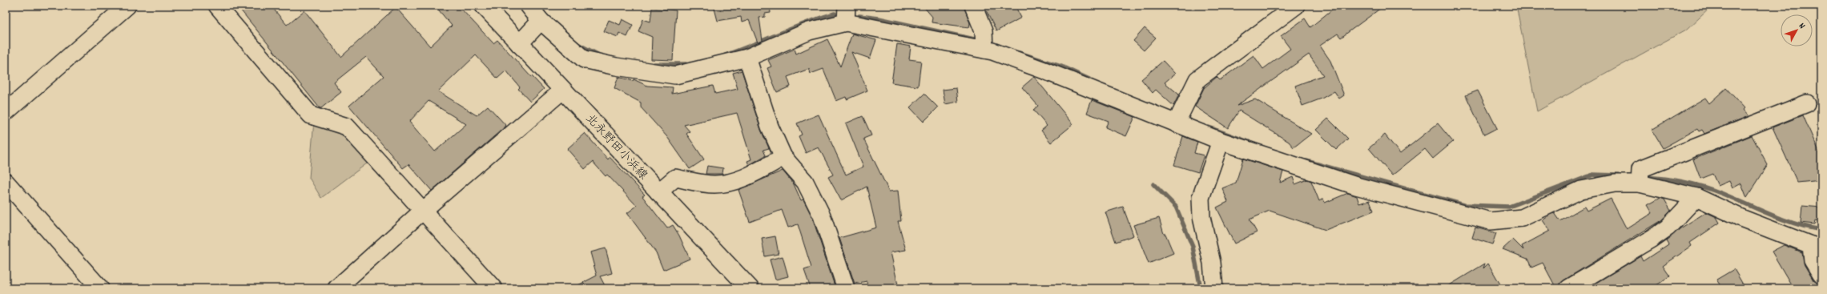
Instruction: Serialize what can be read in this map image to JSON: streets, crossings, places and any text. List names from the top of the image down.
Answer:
{
  "streets": {
    "main road": ["北永野田小浜線"]
  },
  "north": "top right"
}
